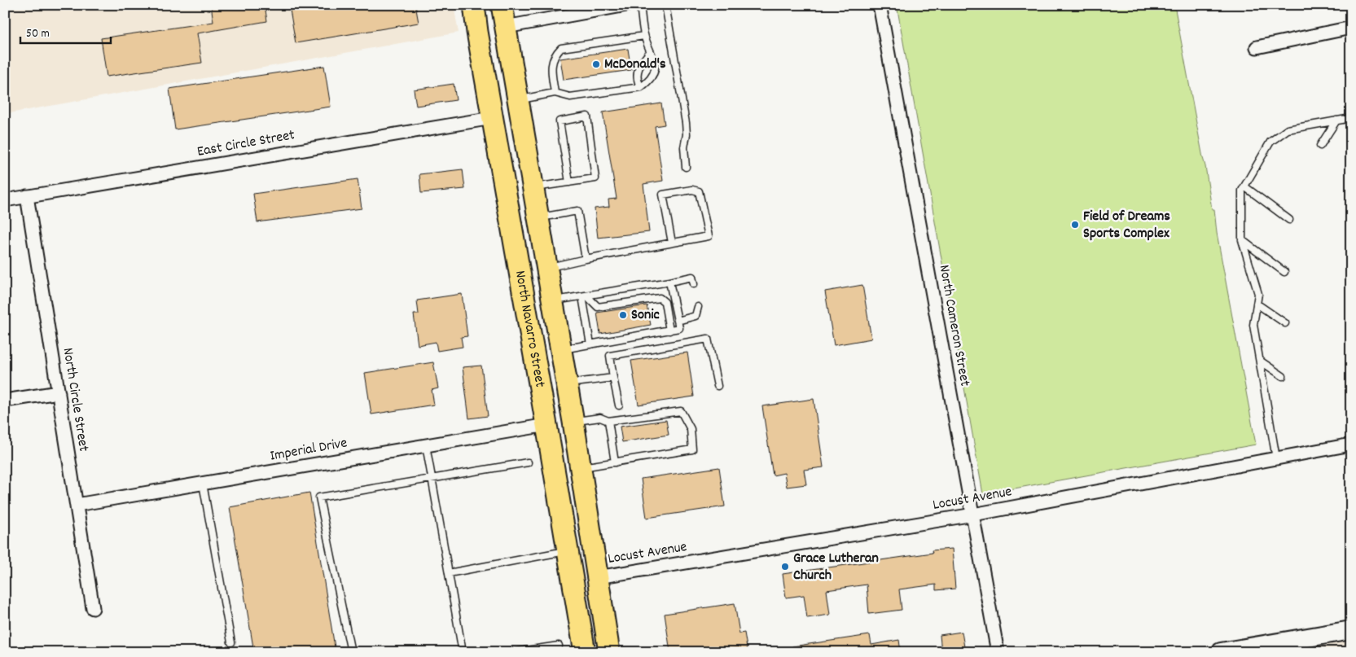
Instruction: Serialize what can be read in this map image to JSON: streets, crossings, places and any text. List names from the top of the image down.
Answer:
{
  "streets": {
    "main road": ["North Navarro Street"],
    "street": [
      "East Circle Street",
      "North Cameron Street",
      "North Circle Street",
      "Imperial Drive",
      "Locust Avenue"
    ]
  },
  "crossings": [
    ["East Circle Street", "North Navarro Street"],
    ["East Circle Street", "North Circle Street"],
    ["North Cameron Street", "Locust Avenue"],
    ["North Navarro Street", "Imperial Drive"],
    ["North Navarro Street", "Locust Avenue"],
    ["North Circle Street", "Imperial Drive"]
  ],
  "places": [
    "McDonald's",
    "Field of Dreams Sports Complex",
    "Sonic",
    "Grace Lutheran Church"
  ],
  "scale_bar": "50 m"
}
